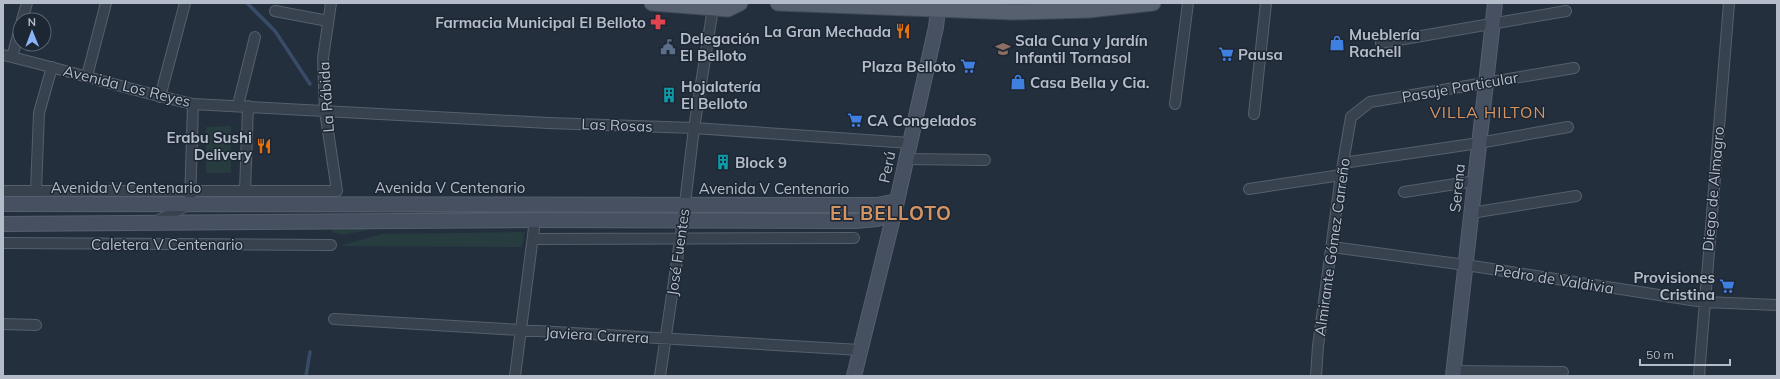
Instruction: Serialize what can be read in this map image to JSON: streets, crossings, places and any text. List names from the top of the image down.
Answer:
{
  "streets": {
    "main road": ["Perú", "Avenida V Centenario", "Serena"],
    "street": [
      "Avenida Los Reyes",
      "Pasaje Particular",
      "La Rábida",
      "Las Rosas",
      "Diego de Almagro",
      "Caletera V Centenario",
      "Almirante Gómez Carreño",
      "José Fuentes",
      "Pedro de Valdivia",
      "Javiera Carrera"
    ]
  },
  "crossings": [
    ["Avenida Los Reyes", "La Rábida"],
    ["Avenida Los Reyes", "Las Rosas"],
    ["Pasaje Particular", "Serena"],
    ["Pasaje Particular", "Almirante Gómez Carreño"],
    ["La Rábida", "Las Rosas"],
    ["Las Rosas", "Perú"],
    ["Las Rosas", "José Fuentes"],
    ["Perú", "Avenida V Centenario"],
    ["Perú", "Javiera Carrera"],
    ["Avenida V Centenario", "José Fuentes"],
    ["Serena", "Pedro de Valdivia"],
    ["Diego de Almagro", "Pedro de Valdivia"],
    ["Almirante Gómez Carreño", "Pedro de Valdivia"],
    ["José Fuentes", "Javiera Carrera"]
  ],
  "districts": ["VILLA HILTON", "EL BELLOTO"],
  "places": {
    "pharmacy": ["Farmacia Municipal El Belloto"],
    "restaurant": ["La Gran Mechada", "Erabu Sushi Delivery"],
    "shop": ["Mueblería Rachell", "Casa Bella y Cia."],
    "public building": ["Delegación El Belloto"],
    "school or university": ["Sala Cuna y Jardín Infantil Tornasol"],
    "supermarket": [
      "Pausa",
      "Plaza Belloto",
      "CA Congelados",
      "Provisiones Cristina"
    ],
    "building": ["Hojalatería El Belloto", "Block 9"]
  },
  "scale_bar": "50 m",
  "north": "top"
}
